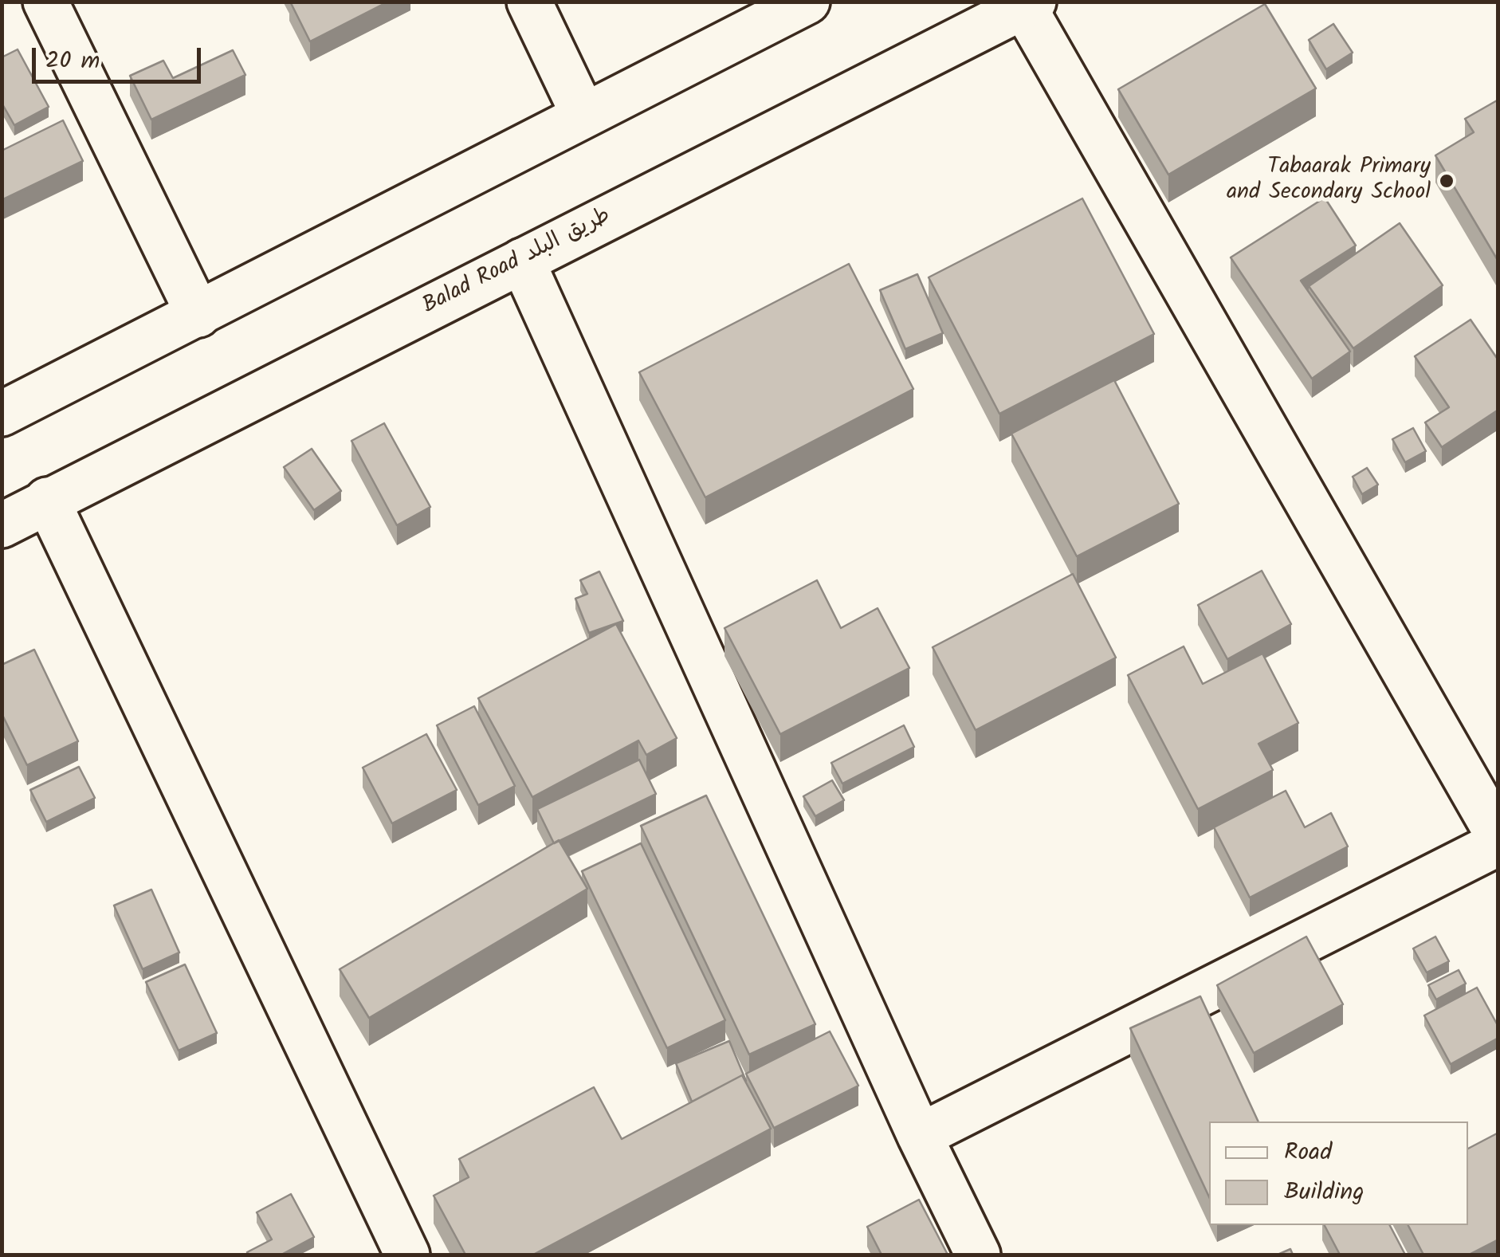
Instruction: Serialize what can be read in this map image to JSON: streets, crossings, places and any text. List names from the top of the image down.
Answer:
{
  "streets": {
    "main road": ["Balad Road طريق البلد"]
  },
  "places": ["Tabaarak Primary and Secondary School"],
  "legend": ["Road", "Building"],
  "scale_bar": "20 m"
}
